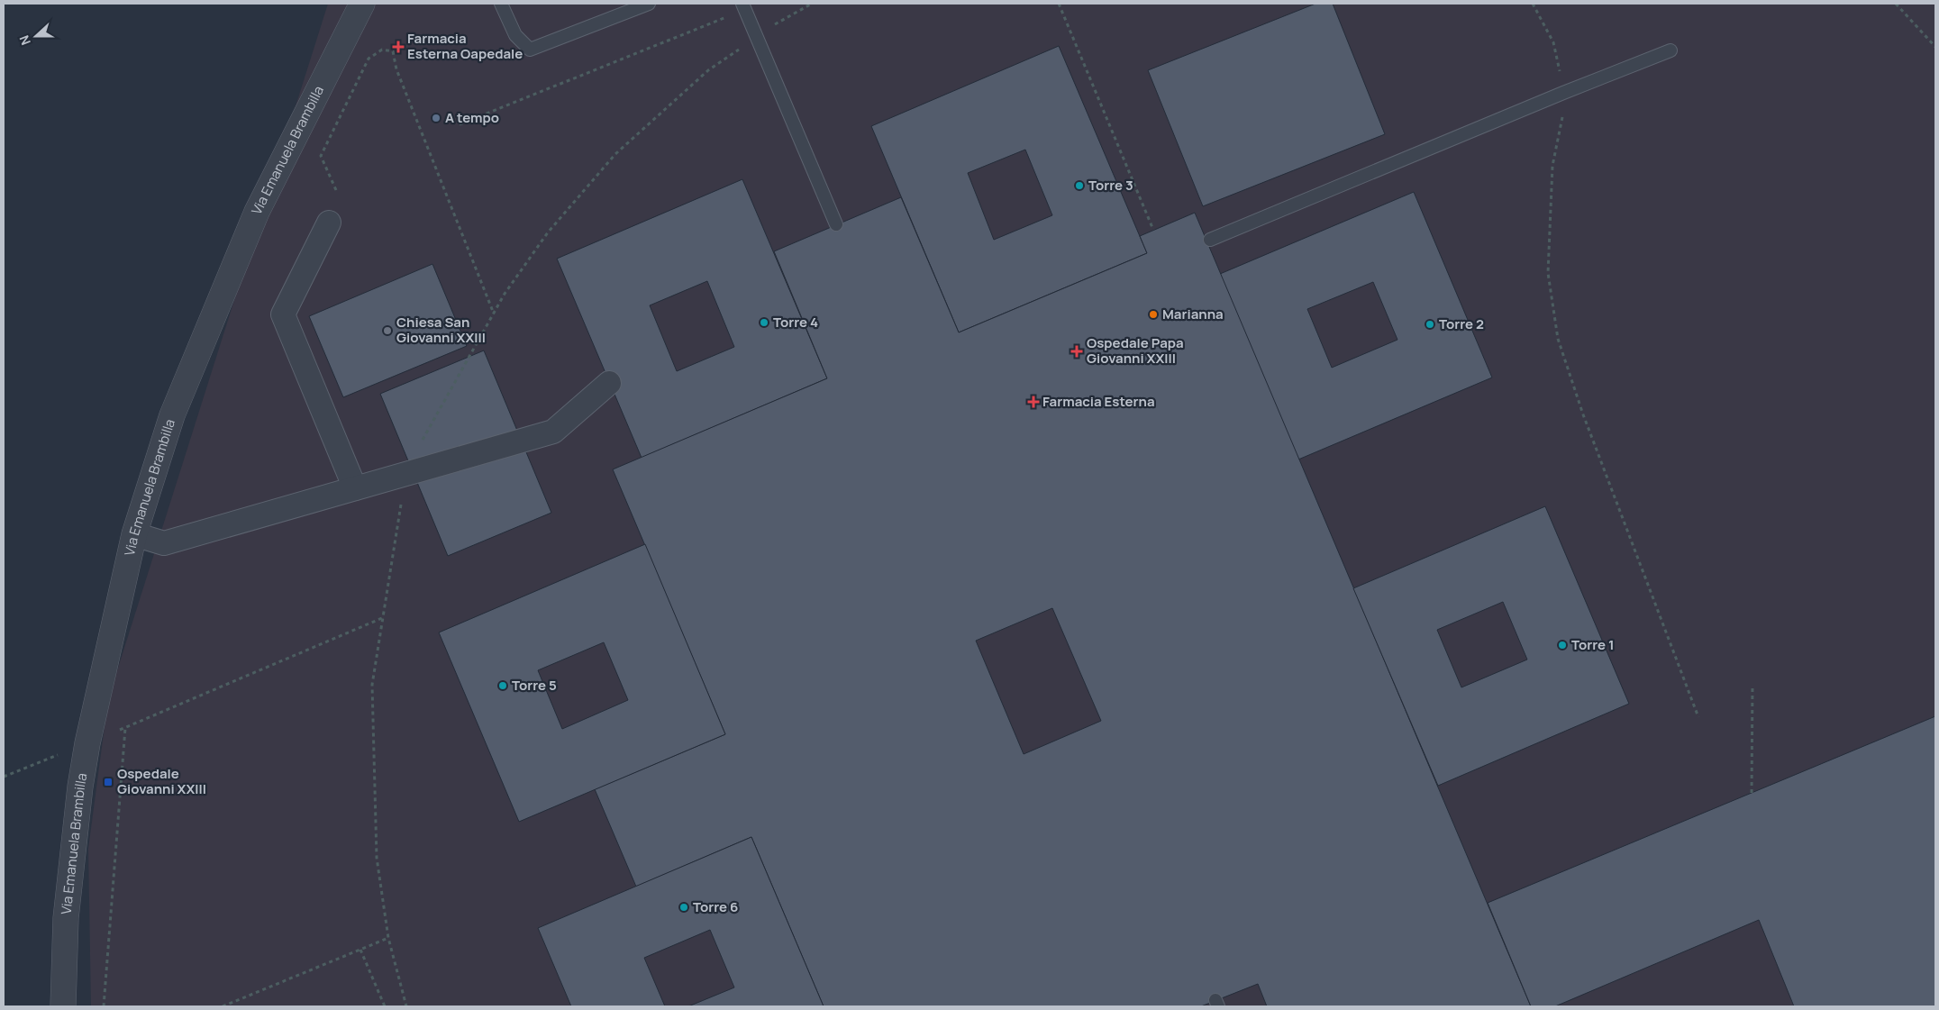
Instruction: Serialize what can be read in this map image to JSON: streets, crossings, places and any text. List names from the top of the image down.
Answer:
{
  "streets": {
    "street": ["Via Emanuela Brambilla"]
  },
  "places": {
    "health": ["Farmacia Esterna Oapedale", "Ospedale Papa Giovanni XXIII", "Farmacia Esterna"],
    "other": [
      "A tempo",
      "Torre 3",
      "Marianna",
      "Torre 4",
      "Torre 2",
      "Chiesa San Giovanni XXIII",
      "Torre 1",
      "Torre 5",
      "Torre 6"
    ],
    "transit": ["Ospedale Giovanni XXIII"]
  },
  "north": "left"
}
